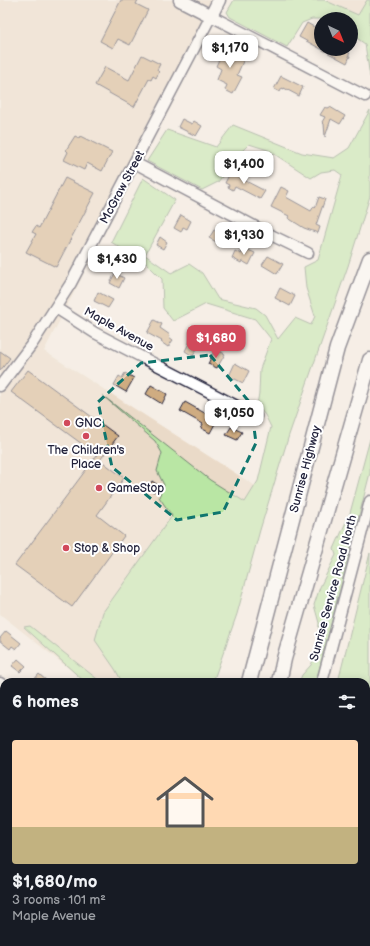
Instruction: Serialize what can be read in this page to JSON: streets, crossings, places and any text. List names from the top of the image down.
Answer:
{
  "streets": {
    "highway": ["Sunrise Highway"],
    "main road": ["McGraw Street"],
    "street": ["Maple Avenue", "Sunrise Service Road North"]
  },
  "crossings": [
    ["McGraw Street", "Maple Avenue"]
  ],
  "places": [
    "GNC",
    "The Children's Place",
    "GameStop",
    "Stop & Shop"
  ],
  "north": "bottom right",
  "page": {
    "price": [
      "$1,170",
      "$1,400",
      "$1,930",
      "$1,430",
      "$1,680",
      "$1,050"
    ],
    "heading": "6 homes",
    "list": [
      {
        "name": "$1,680/mo",
        "note": "3 rooms · 101 m² · Maple Avenue"
      }
    ]
  }
}
